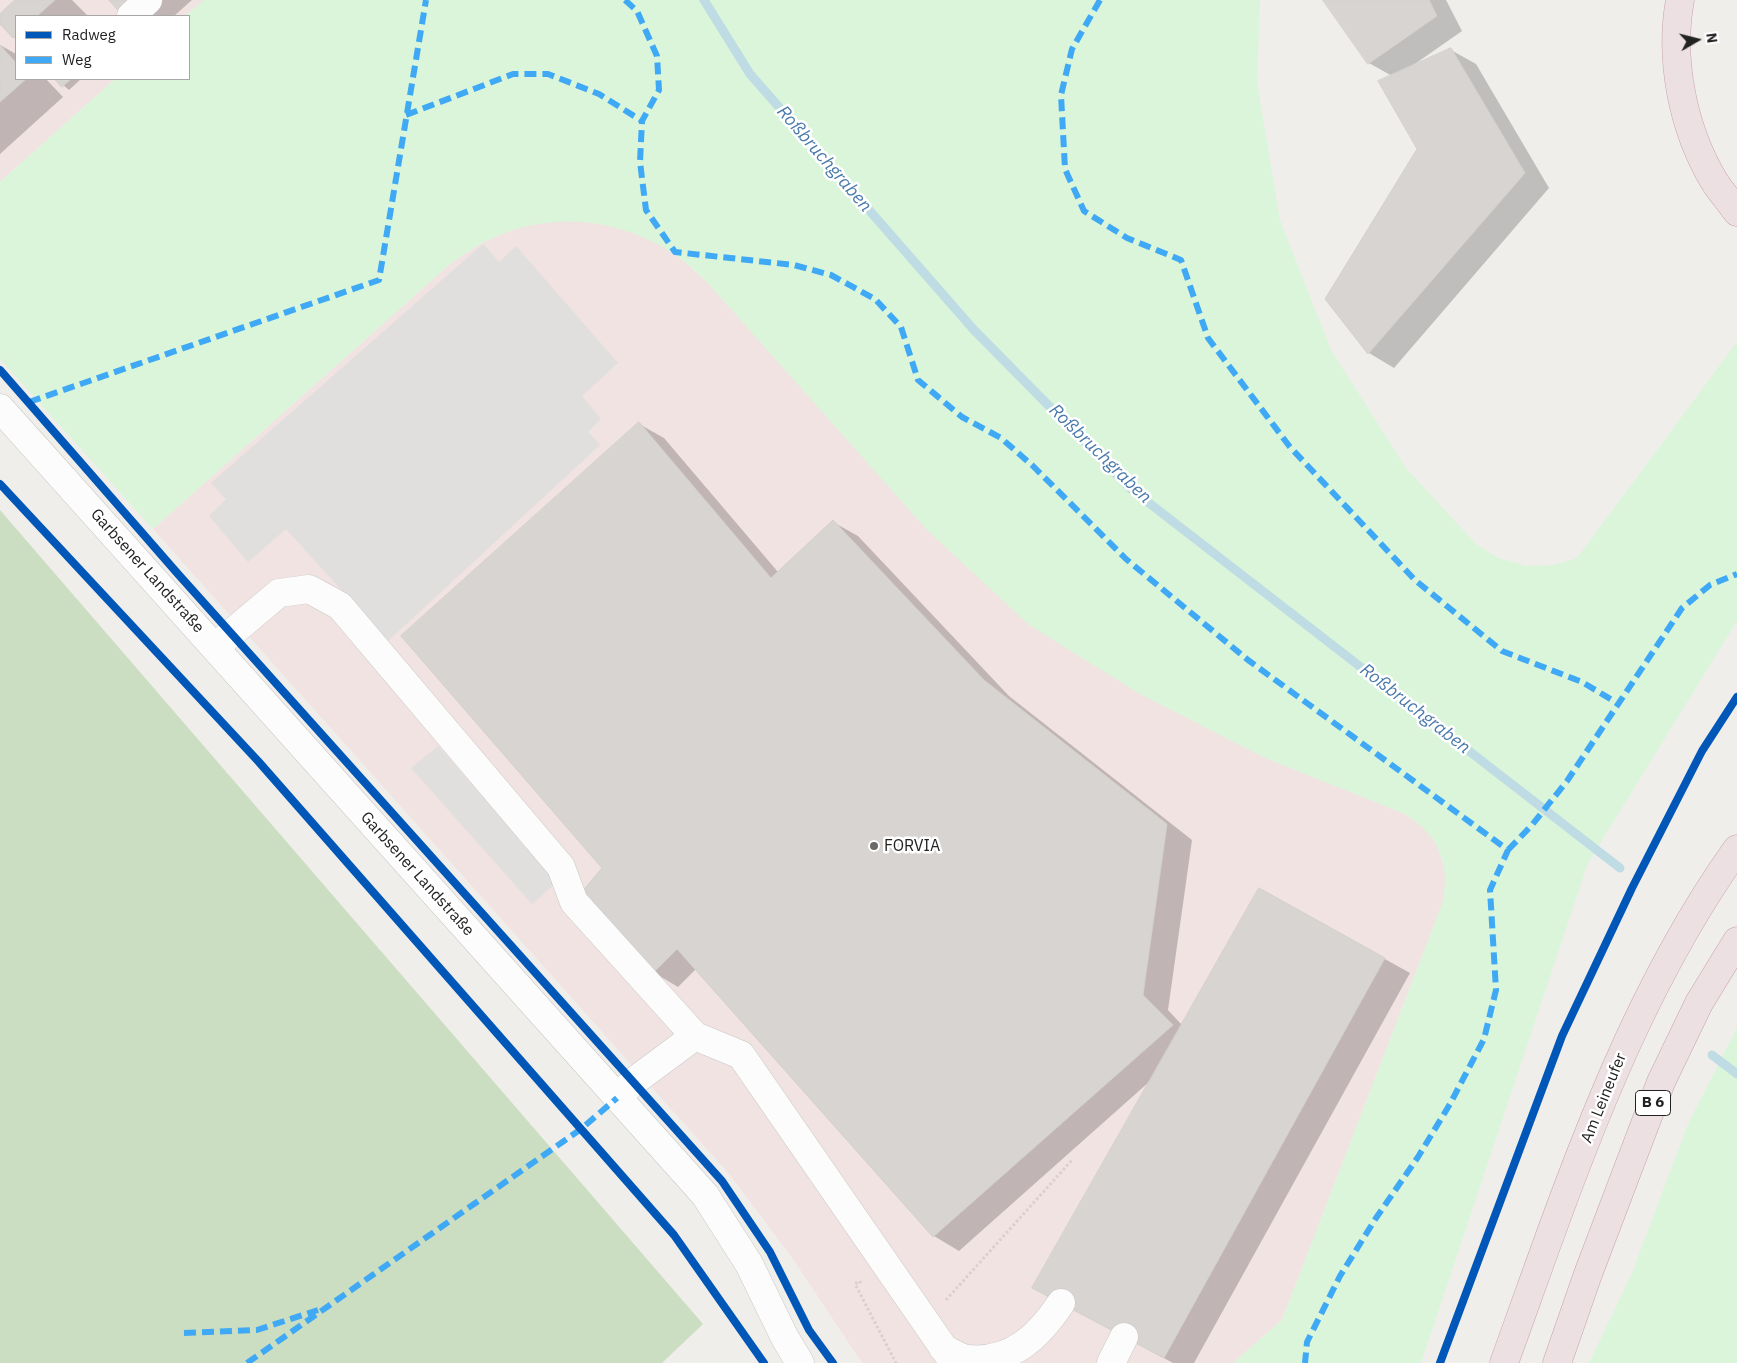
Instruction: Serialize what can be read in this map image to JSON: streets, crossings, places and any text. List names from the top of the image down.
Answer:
{
  "streets": {
    "highway": ["Am Leineufer", "B 6"],
    "street": ["Garbsener Landstraße"]
  },
  "water": ["Roßbruchgraben"],
  "places": ["FORVIA"],
  "legend": ["Radweg", "Weg"],
  "north": "right"
}
